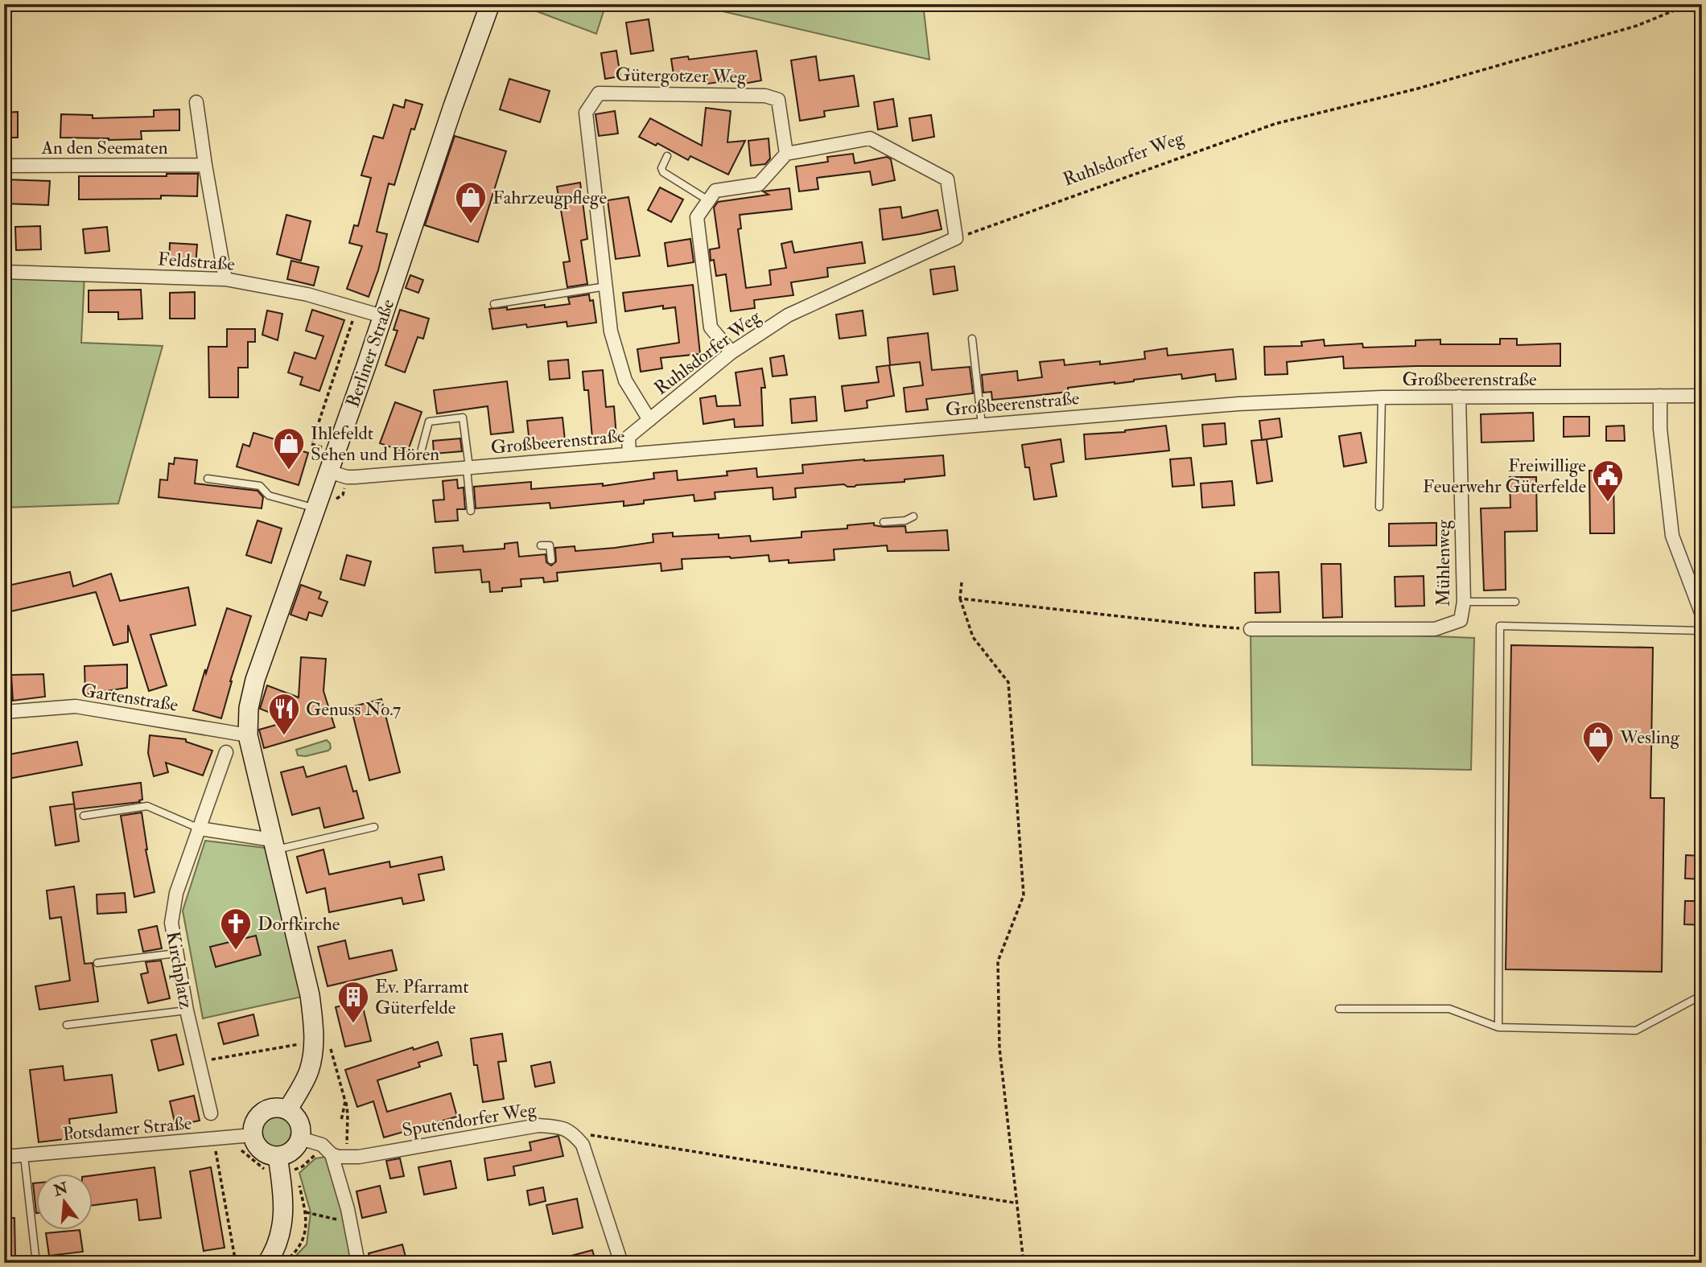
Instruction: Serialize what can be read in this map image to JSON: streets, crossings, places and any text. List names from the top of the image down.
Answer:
{
  "streets": {
    "main road": ["Berliner Straße"],
    "street": [
      "Gütergotzer Weg",
      "An den Seematen",
      "Ruhlsdorfer Weg",
      "Feldstraße",
      "Großbeerenstraße",
      "Mühlenweg",
      "Gartenstraße",
      "Kirchplatz",
      "Sputendorfer Weg",
      "Potsdamer Straße"
    ]
  },
  "crossings": [
    ["Gütergotzer Weg", "Ruhlsdorfer Weg"],
    ["Ruhlsdorfer Weg", "Großbeerenstraße"],
    ["Feldstraße", "Berliner Straße"],
    ["Berliner Straße", "Großbeerenstraße"],
    ["Berliner Straße", "Gartenstraße"],
    ["Großbeerenstraße", "Mühlenweg"]
  ],
  "places": {
    "shop": ["Fahrzeugpflege", "Ihlefeldt Sehen und Hören", "Wesling"],
    "public building": ["Freiwillige Feuerwehr Güterfelde"],
    "restaurant": ["Genuss No.7"],
    "church": ["Dorfkirche"],
    "building": ["Ev. Pfarramt Güterfelde"]
  },
  "north": "top"
}
